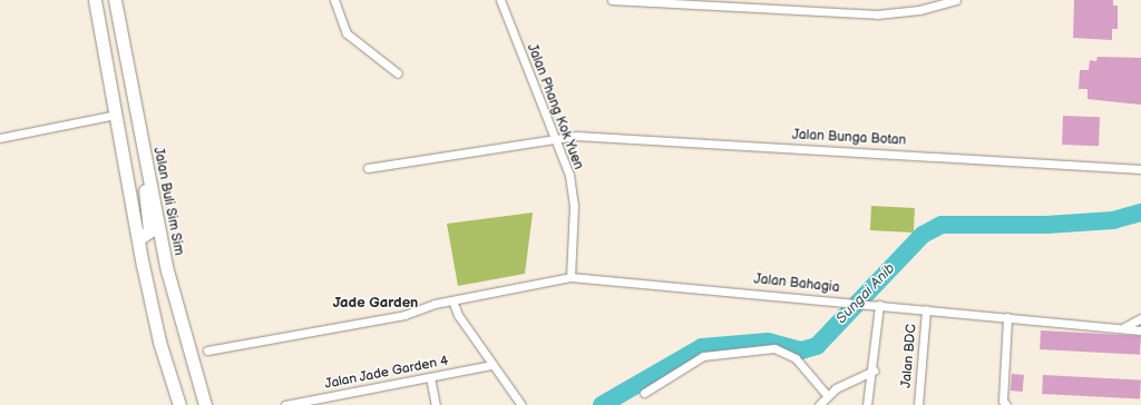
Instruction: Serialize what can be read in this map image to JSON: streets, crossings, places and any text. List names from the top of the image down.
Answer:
{
  "streets": {
    "main road": ["Jalan Buli Sim Sim"],
    "street": [
      "Jalan Phang Kok Yuen",
      "Jalan Bunga Botan",
      "Jalan Bahagia",
      "Jalan BDC",
      "Jalan Jade Garden 4"
    ]
  },
  "crossings": [
    ["Jalan Phang Kok Yuen", "Jalan Bunga Botan"],
    ["Jalan Phang Kok Yuen", "Jalan Bahagia"],
    ["Jalan Bahagia", "Jalan BDC"]
  ],
  "districts": ["Jade Garden"],
  "water": ["Sungai Anib"]
}
